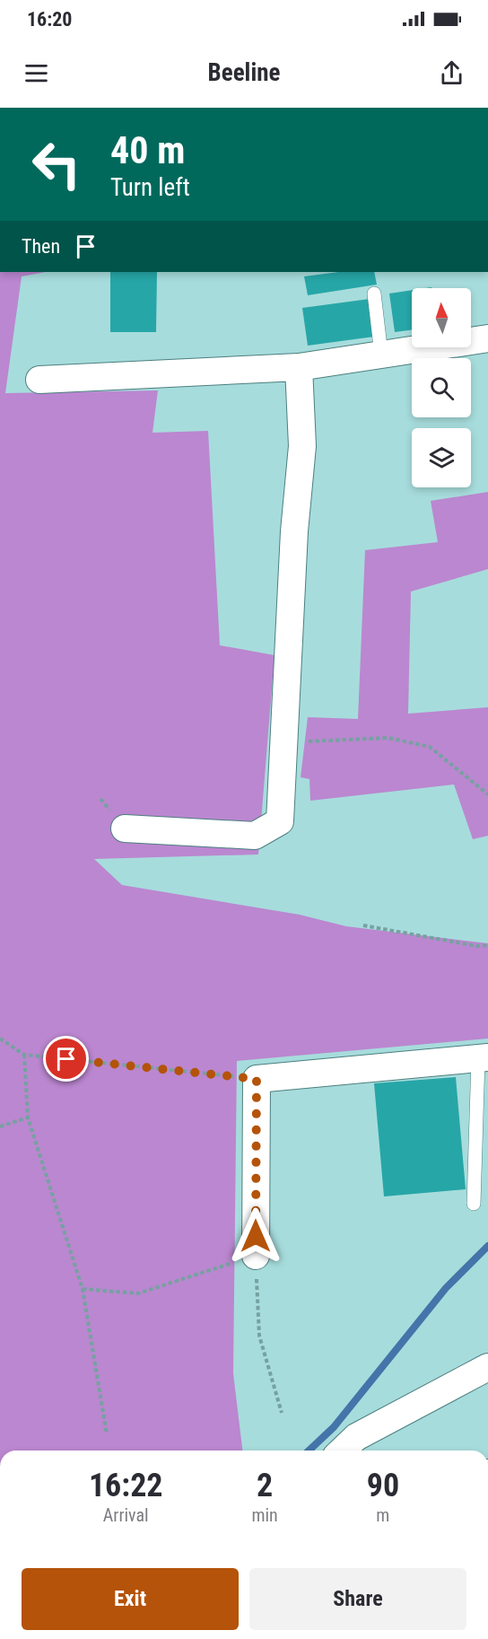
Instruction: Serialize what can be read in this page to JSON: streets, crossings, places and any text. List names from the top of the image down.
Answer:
{
  "north": "top",
  "page": {
    "status": "16:20",
    "header": "Beeline",
    "turn": ["40 m", "Turn left"],
    "then": "Then",
    "eta": [
      "16:22",
      "Arrival",
      "2",
      "min",
      "90",
      "m"
    ],
    "buttons": ["Exit", "Share"]
  }
}
